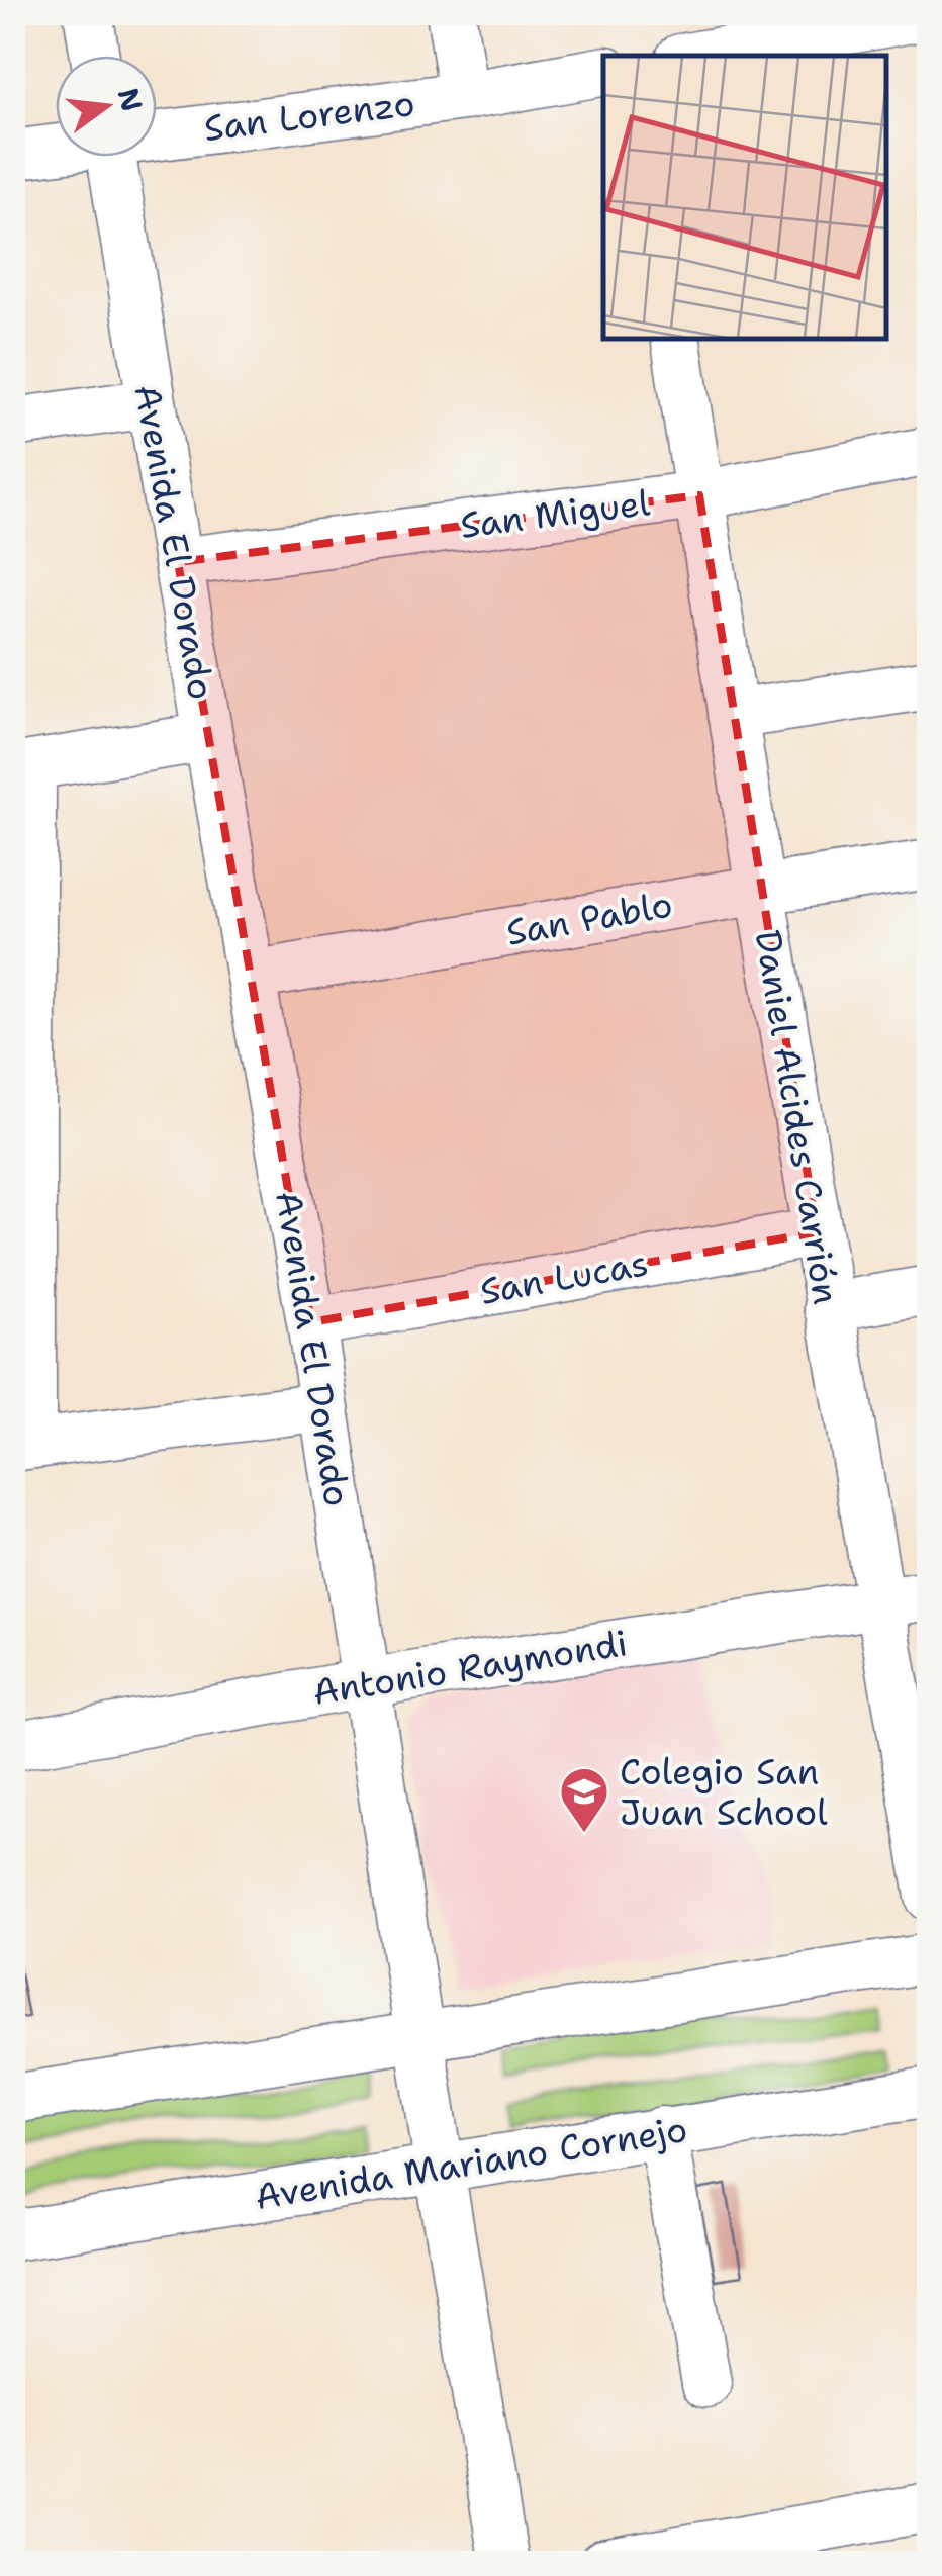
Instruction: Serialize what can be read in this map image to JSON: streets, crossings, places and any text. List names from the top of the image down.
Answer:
{
  "streets": {
    "street": [
      "San Lorenzo",
      "San Miguel",
      "Avenida El Dorado",
      "San Pablo",
      "Daniel Alcides Carrión",
      "San Lucas",
      "Antonio Raymondi",
      "Avenida Mariano Cornejo"
    ]
  },
  "crossings": [
    ["San Miguel", "Avenida El Dorado"],
    ["San Miguel", "Daniel Alcides Carrión"],
    ["Avenida El Dorado", "San Pablo"],
    ["Avenida El Dorado", "San Lucas"],
    ["Avenida El Dorado", "Antonio Raymondi"],
    ["Avenida El Dorado", "Avenida Mariano Cornejo"],
    ["San Pablo", "Daniel Alcides Carrión"],
    ["Daniel Alcides Carrión", "San Lucas"],
    ["Daniel Alcides Carrión", "Antonio Raymondi"]
  ],
  "places": {
    "school or university": ["Colegio San Juan School"]
  },
  "north": "right"
}
